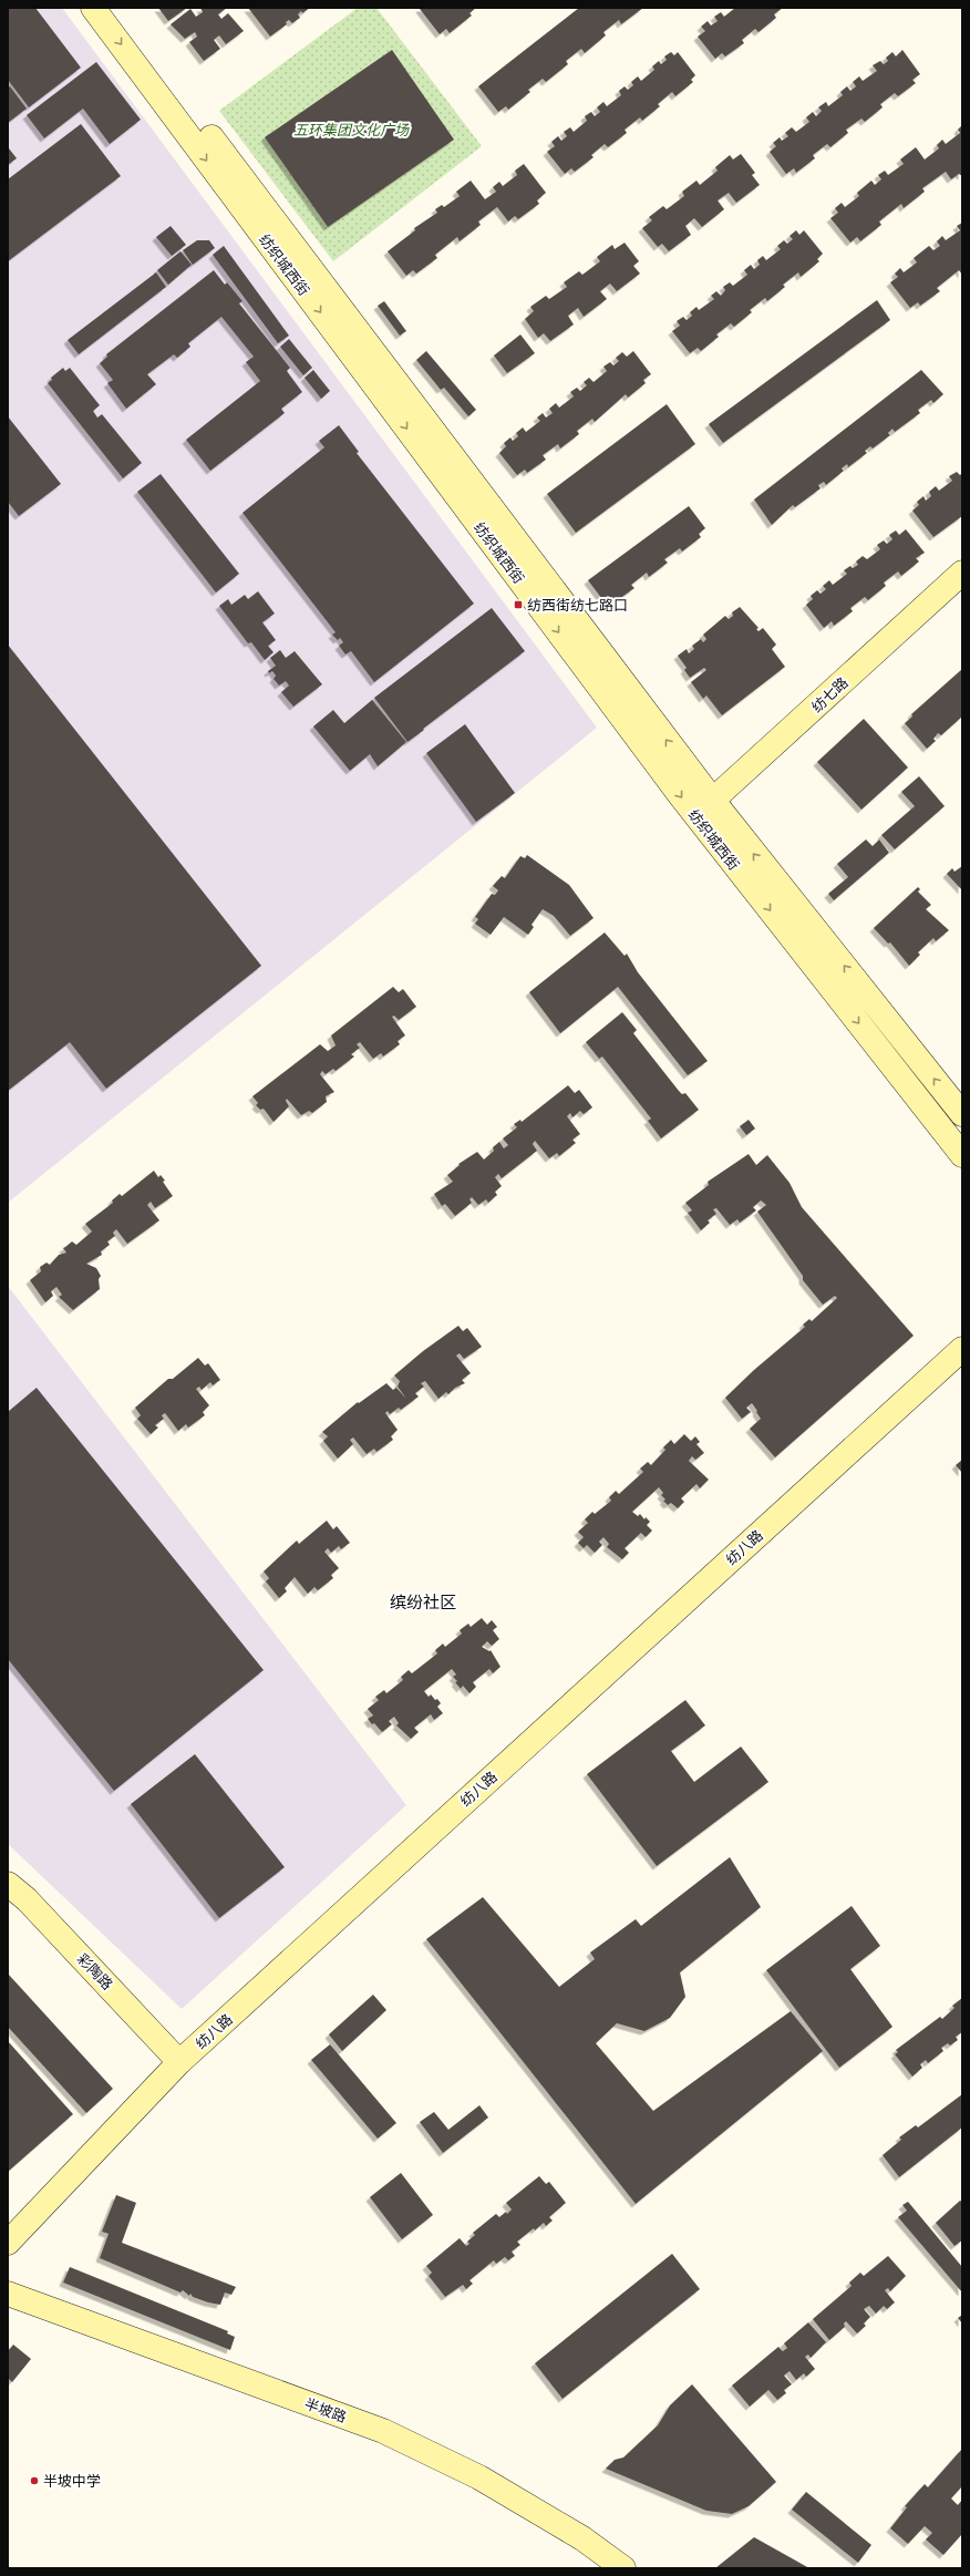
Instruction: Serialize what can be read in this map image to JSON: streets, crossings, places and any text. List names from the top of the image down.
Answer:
{
  "streets": {
    "street": [
      "纺织城西街",
      "纺七路",
      "纺八路",
      "彩陶路",
      "半坡路"
    ]
  },
  "crossings": [
    ["纺织城西街", "纺七路"],
    ["纺八路", "彩陶路"]
  ],
  "districts": ["缤纷社区"],
  "parks": ["五环集团文化广场"],
  "places": {
    "transit": ["纺西街纺七路口"],
    "other": ["半坡中学"]
  }
}
